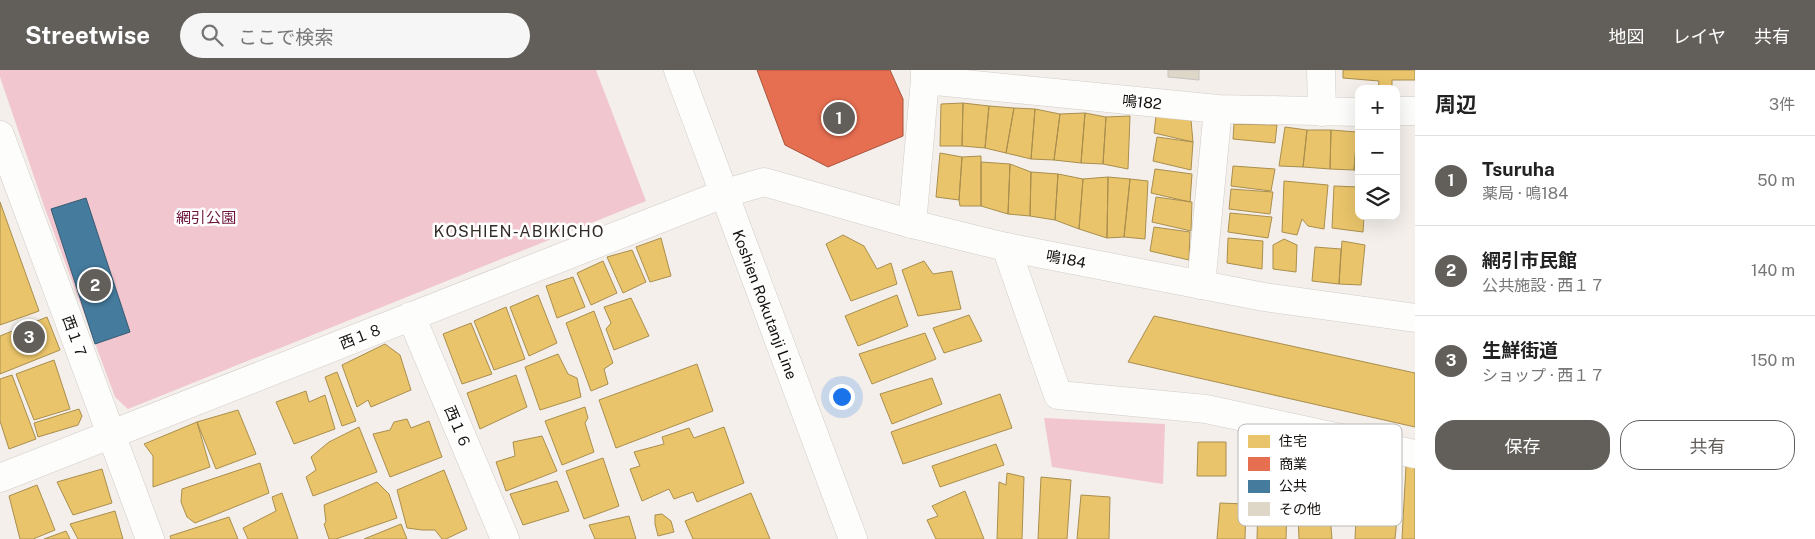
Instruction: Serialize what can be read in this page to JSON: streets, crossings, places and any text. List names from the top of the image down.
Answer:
{
  "streets": {
    "street": [
      "鳴182",
      "鳴184",
      "Koshien Rokutanji Line",
      "西１８",
      "西１７",
      "西１６"
    ]
  },
  "crossings": [
    ["鳴184", "Koshien Rokutanji Line"],
    ["鳴184", "西１８"],
    ["Koshien Rokutanji Line", "西１８"],
    ["西１８", "西１７"],
    ["西１８", "西１６"]
  ],
  "districts": ["KOSHIEN-ABIKICHO"],
  "parks": ["網引公園"],
  "legend": [
    "住宅",
    "商業",
    "公共",
    "その他"
  ],
  "page": {
    "header": "Streetwise",
    "search": "ここで検索",
    "nav": ["地図", "レイヤ", "共有"],
    "heading": ["周辺", "3件"],
    "map_buttons": ["+", "−"],
    "pins": ["1", "2", "3"],
    "list": [
      {
        "mark": "1",
        "name": "Tsuruha",
        "note": "薬局 · 鳴184",
        "value": "50 m"
      },
      {
        "mark": "2",
        "name": "網引市民館",
        "note": "公共施設 · 西１７",
        "value": "140 m"
      },
      {
        "mark": "3",
        "name": "生鮮街道",
        "note": "ショップ · 西１７",
        "value": "150 m"
      }
    ],
    "buttons": ["保存", "共有"]
  }
}
